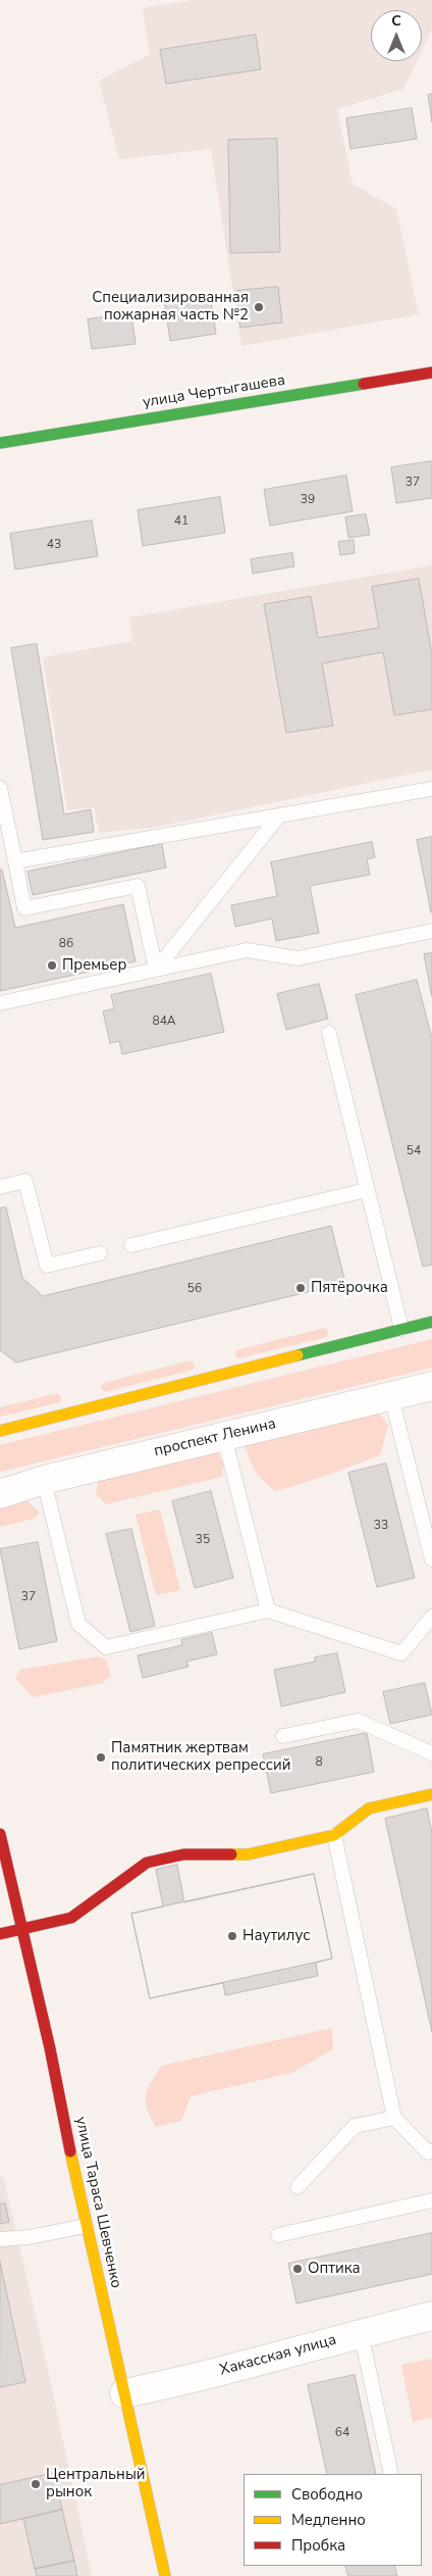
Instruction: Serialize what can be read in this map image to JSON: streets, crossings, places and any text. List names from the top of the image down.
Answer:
{
  "streets": {
    "street": [
      "улица Чертыгашева",
      "проспект Ленина",
      "улица Тараса Шевченко",
      "Хакасская улица"
    ]
  },
  "crossings": [
    ["улица Тараса Шевченко", "Хакасская улица"]
  ],
  "places": [
    "Специализированная пожарная часть №2",
    "Премьер",
    "Пятёрочка",
    "Памятник жертвам политических репрессий",
    "Наутилус",
    "Оптика",
    "Центральный рынок"
  ],
  "house_numbers": [
    "37",
    "39",
    "41",
    "43",
    "86",
    "84А",
    "54",
    "56",
    "33",
    "35",
    "37",
    "8",
    "64"
  ],
  "legend": ["Свободно", "Медленно", "Пробка"],
  "north": "top"
}
